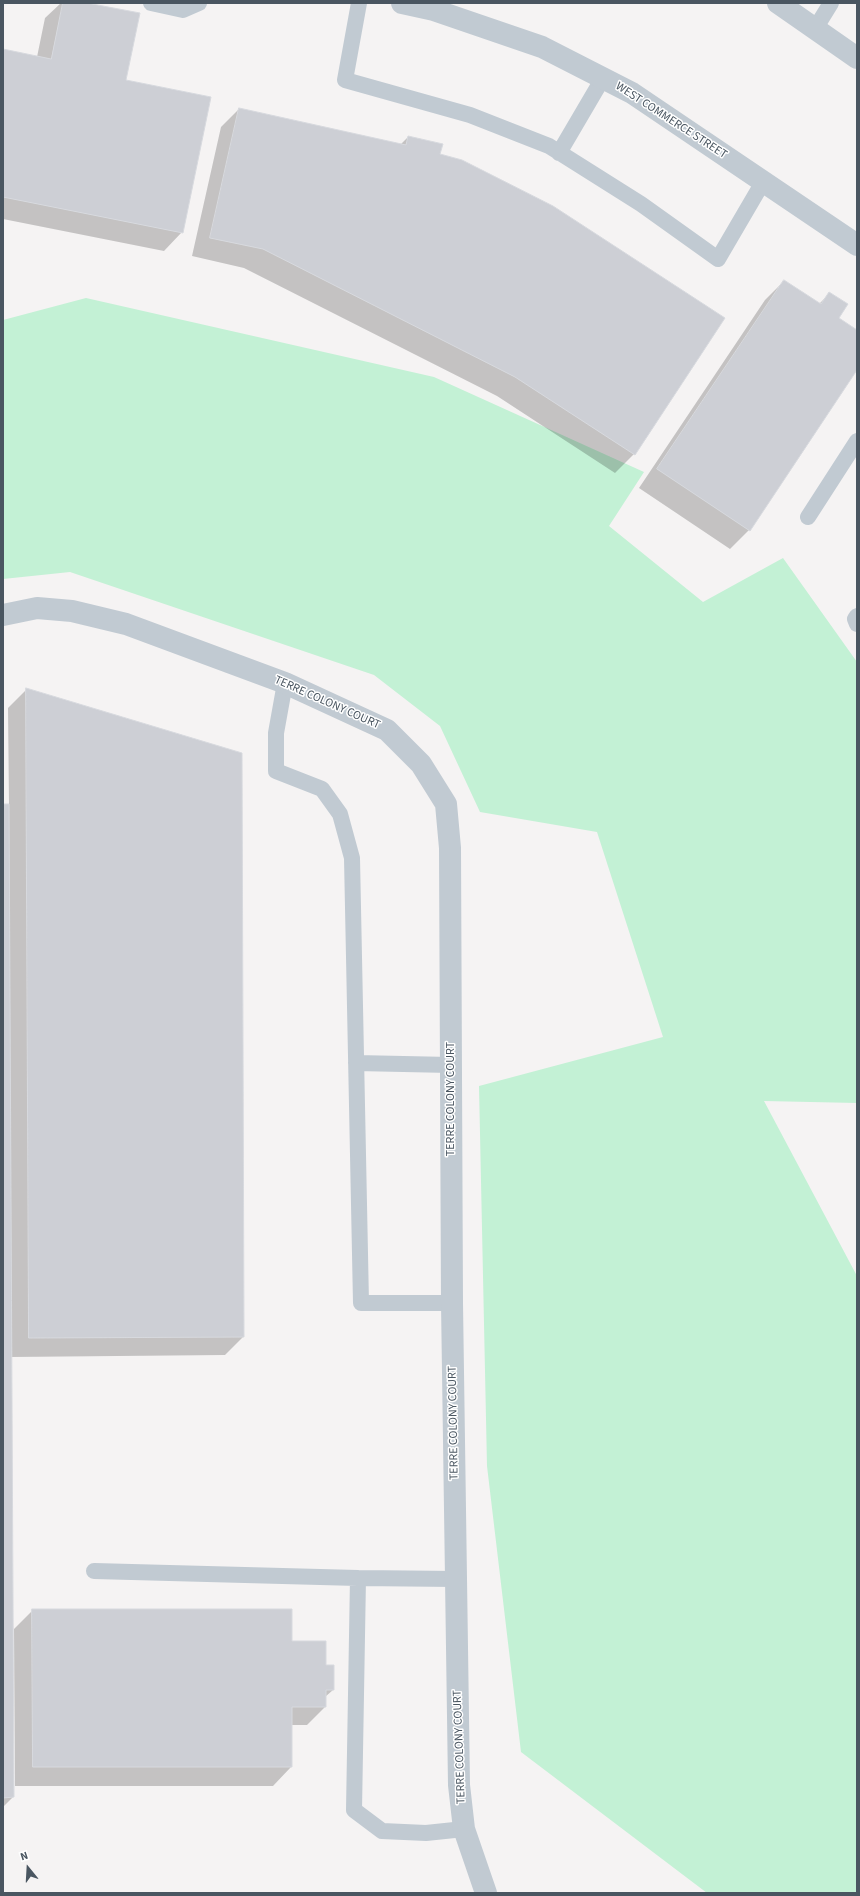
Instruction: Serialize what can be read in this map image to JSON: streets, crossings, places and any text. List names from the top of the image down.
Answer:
{
  "streets": {
    "street": ["WEST COMMERCE STREET", "TERRE COLONY COURT"]
  },
  "north": "top"
}
